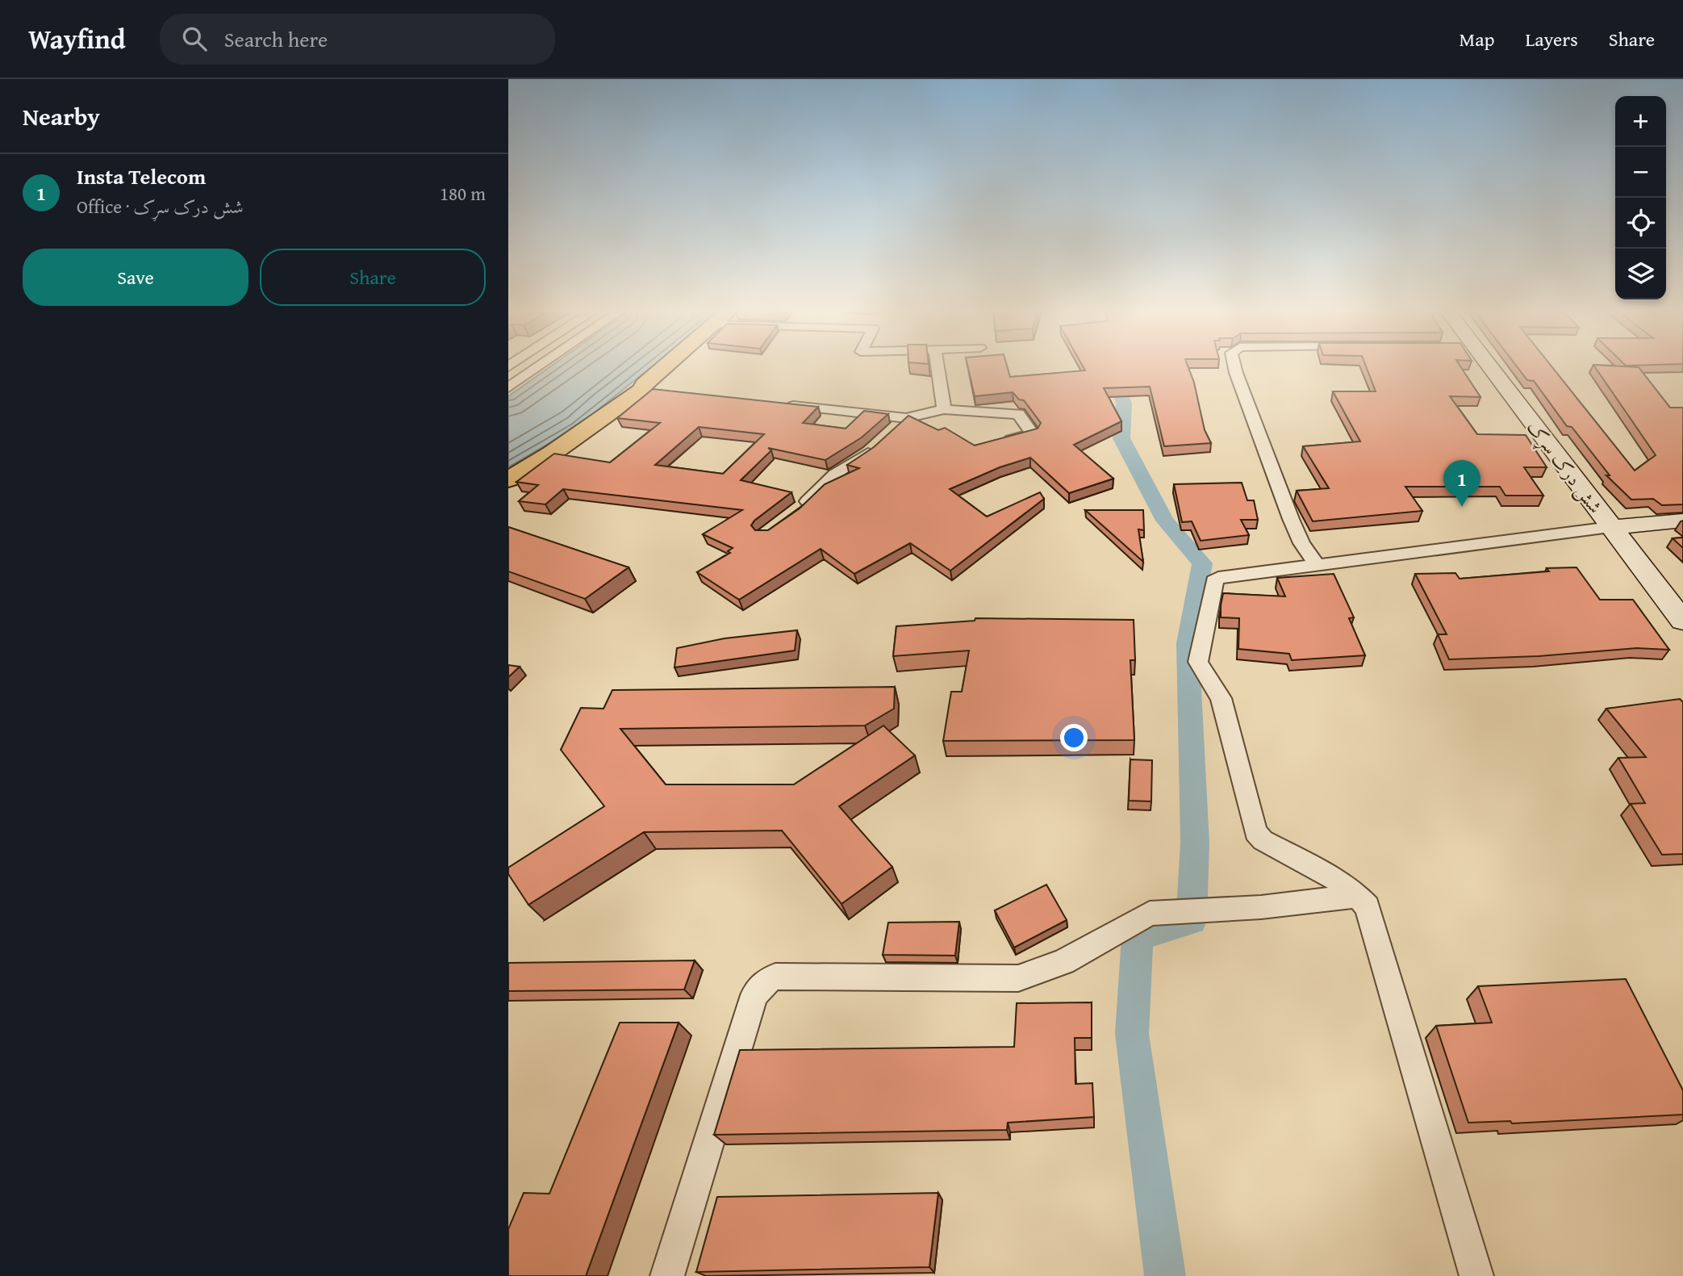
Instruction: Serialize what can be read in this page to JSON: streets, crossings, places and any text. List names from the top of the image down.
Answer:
{
  "streets": {
    "main road": ["شش درک سړک"]
  },
  "page": {
    "header": "Wayfind",
    "search": "Search here",
    "nav": ["Map", "Layers", "Share"],
    "heading": "Nearby",
    "map_buttons": ["+", "−"],
    "list": [
      {
        "mark": "1",
        "name": "Insta Telecom",
        "note": "Office · شش درک سړک",
        "value": "180 m"
      }
    ],
    "buttons": ["Save", "Share"],
    "pins": "1"
  }
}
